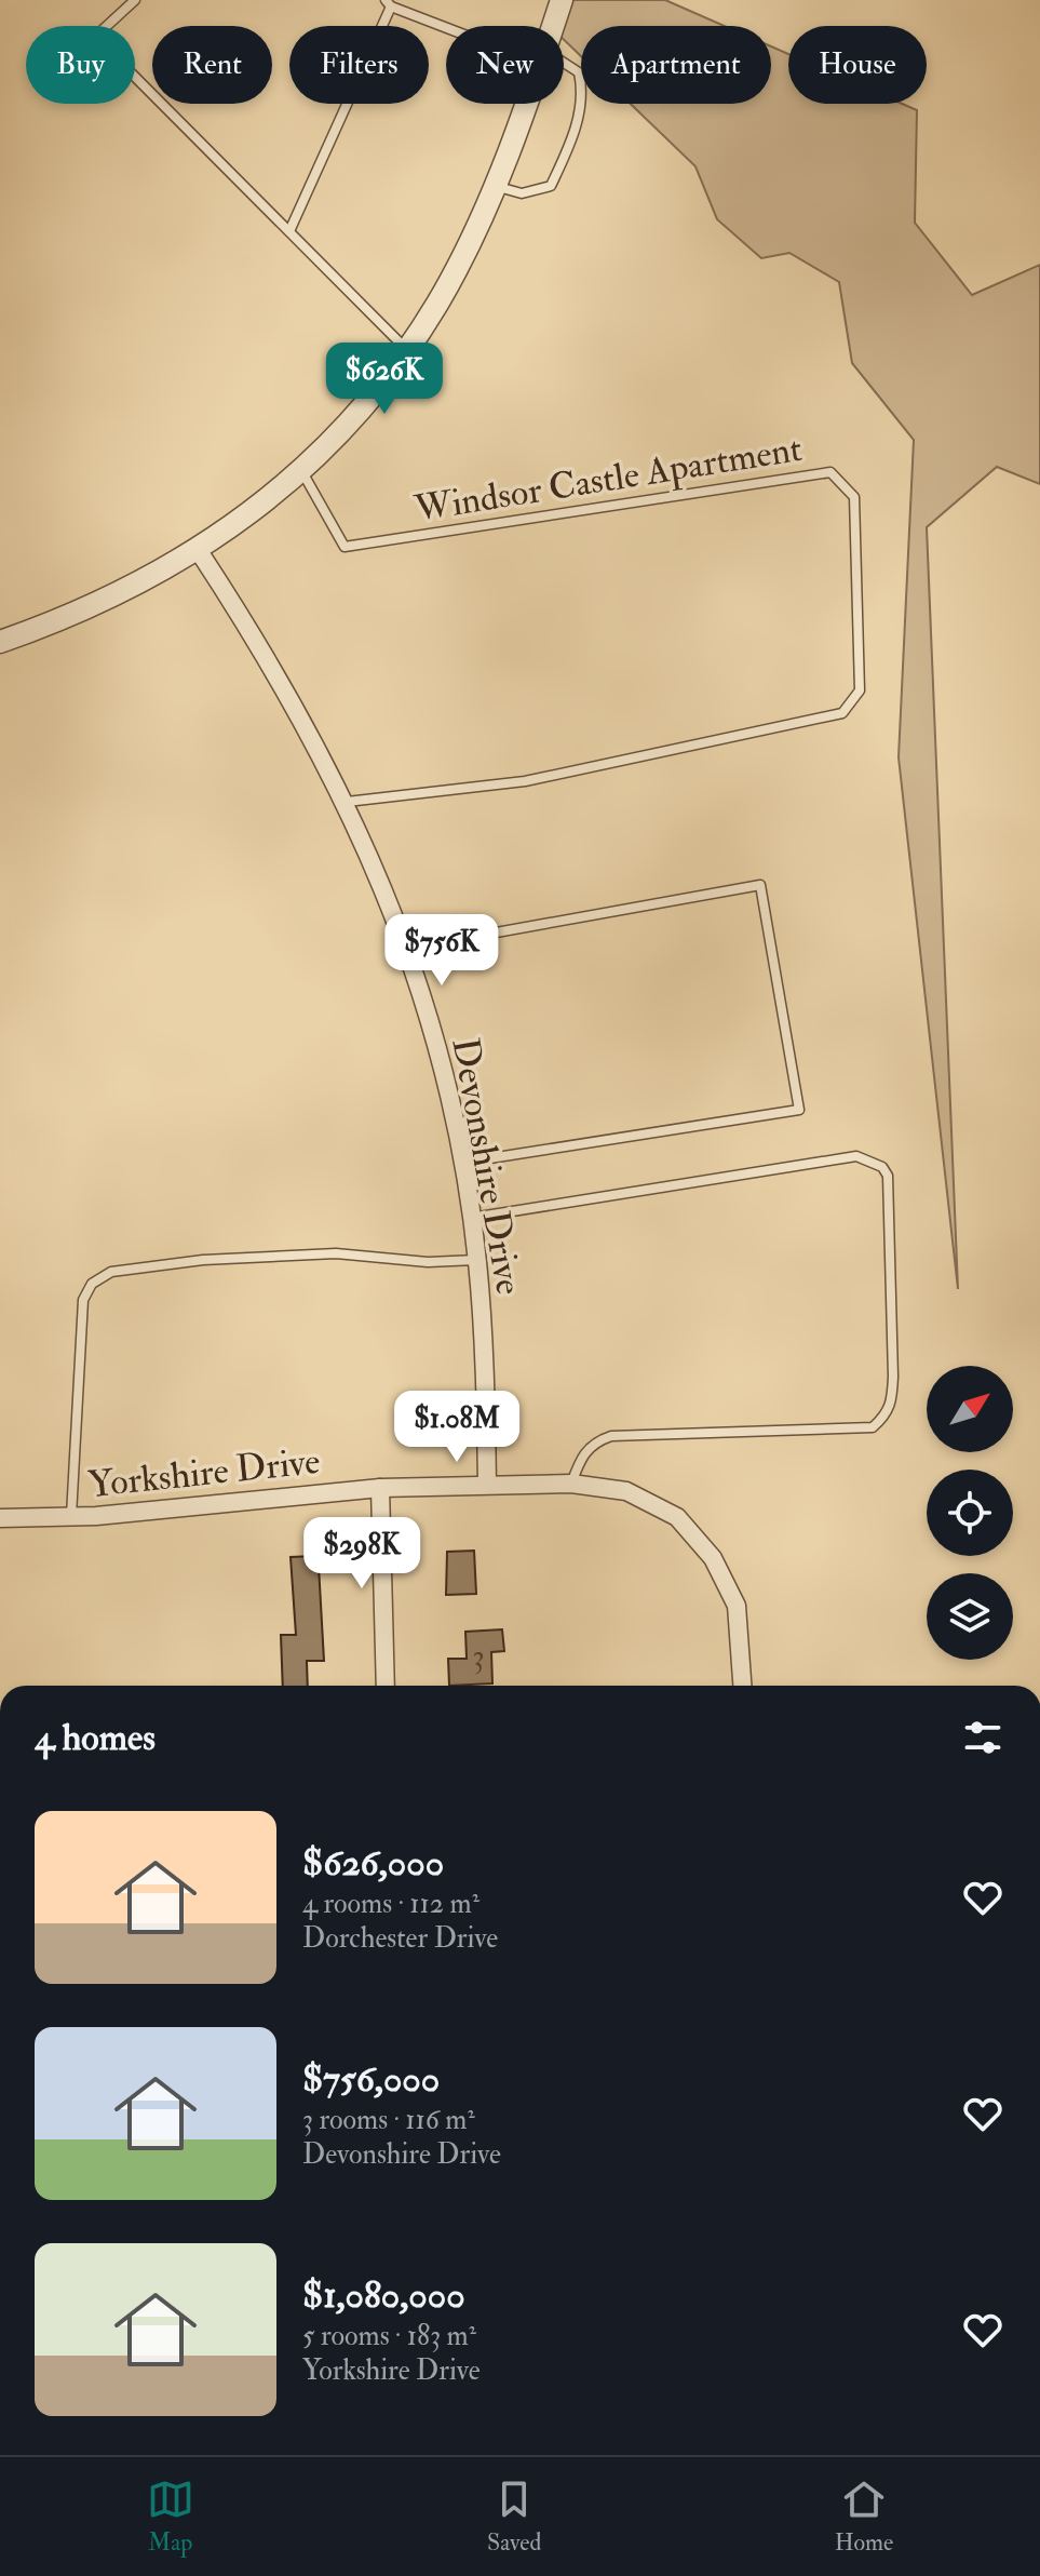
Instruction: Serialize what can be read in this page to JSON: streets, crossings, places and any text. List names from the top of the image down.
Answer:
{
  "streets": {
    "street": ["Devonshire Drive", "Yorkshire Drive"],
    "lane": ["Windsor Castle Apartment"]
  },
  "crossings": [
    ["Windsor Castle Apartment", "Devonshire Drive"],
    ["Devonshire Drive", "Yorkshire Drive"]
  ],
  "house_numbers": ["3"],
  "north": "top right",
  "page": {
    "chip": [
      "Buy",
      "Rent",
      "Filters",
      "New",
      "Apartment",
      "House"
    ],
    "price": [
      "$626K",
      "$756K",
      "$1.08M",
      "$298K"
    ],
    "heading": "4 homes",
    "list": [
      {
        "name": "$626,000",
        "note": "4 rooms · 112 m² · Dorchester Drive"
      },
      {
        "name": "$756,000",
        "note": "3 rooms · 116 m² · Devonshire Drive"
      },
      {
        "name": "$1,080,000",
        "note": "5 rooms · 183 m² · Yorkshire Drive"
      }
    ],
    "tabs": ["Map", "Saved", "Home"]
  }
}
